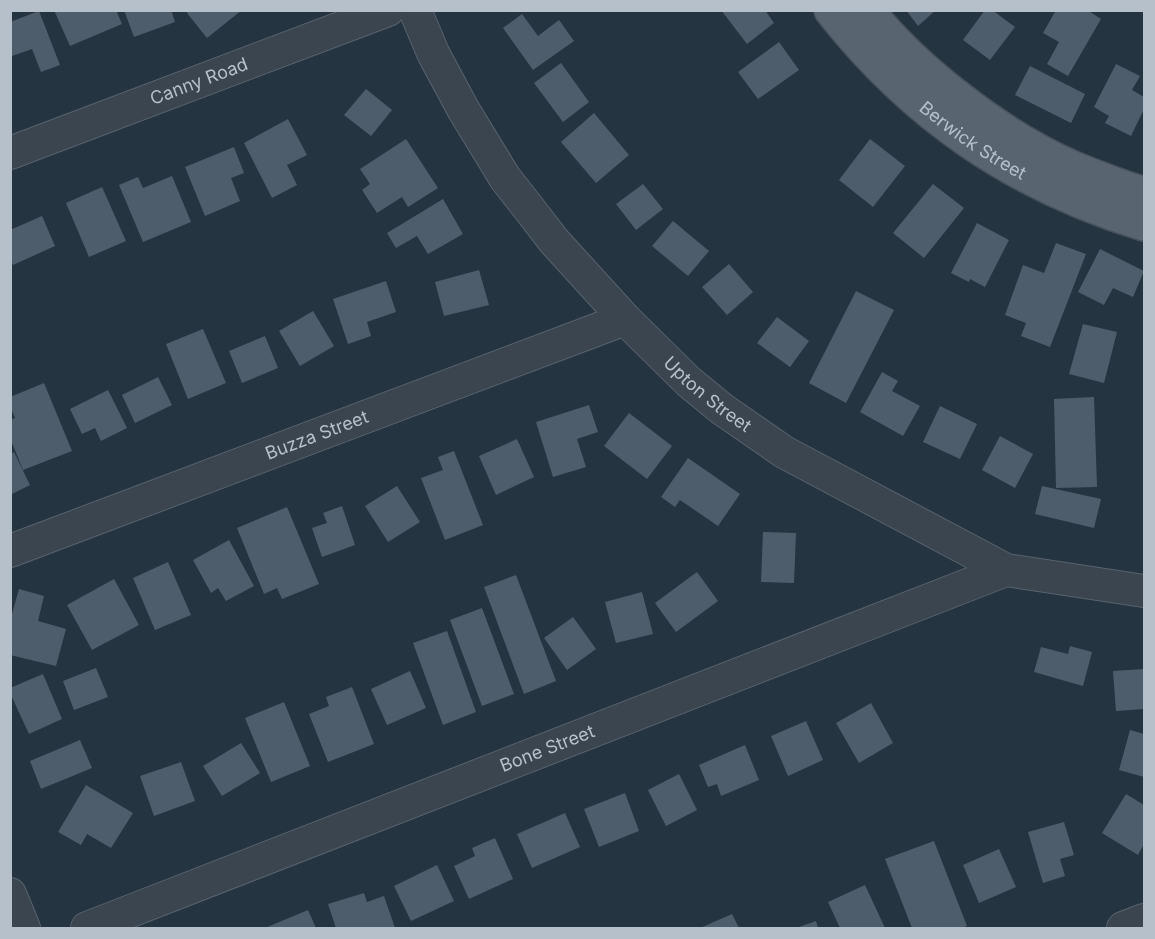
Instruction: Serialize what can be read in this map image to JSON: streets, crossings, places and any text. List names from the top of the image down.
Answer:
{
  "streets": {
    "main road": ["Berwick Street"],
    "street": [
      "Canny Road",
      "Upton Street",
      "Buzza Street",
      "Bone Street"
    ]
  },
  "crossings": [
    ["Upton Street", "Buzza Street"],
    ["Upton Street", "Bone Street"]
  ]
}
